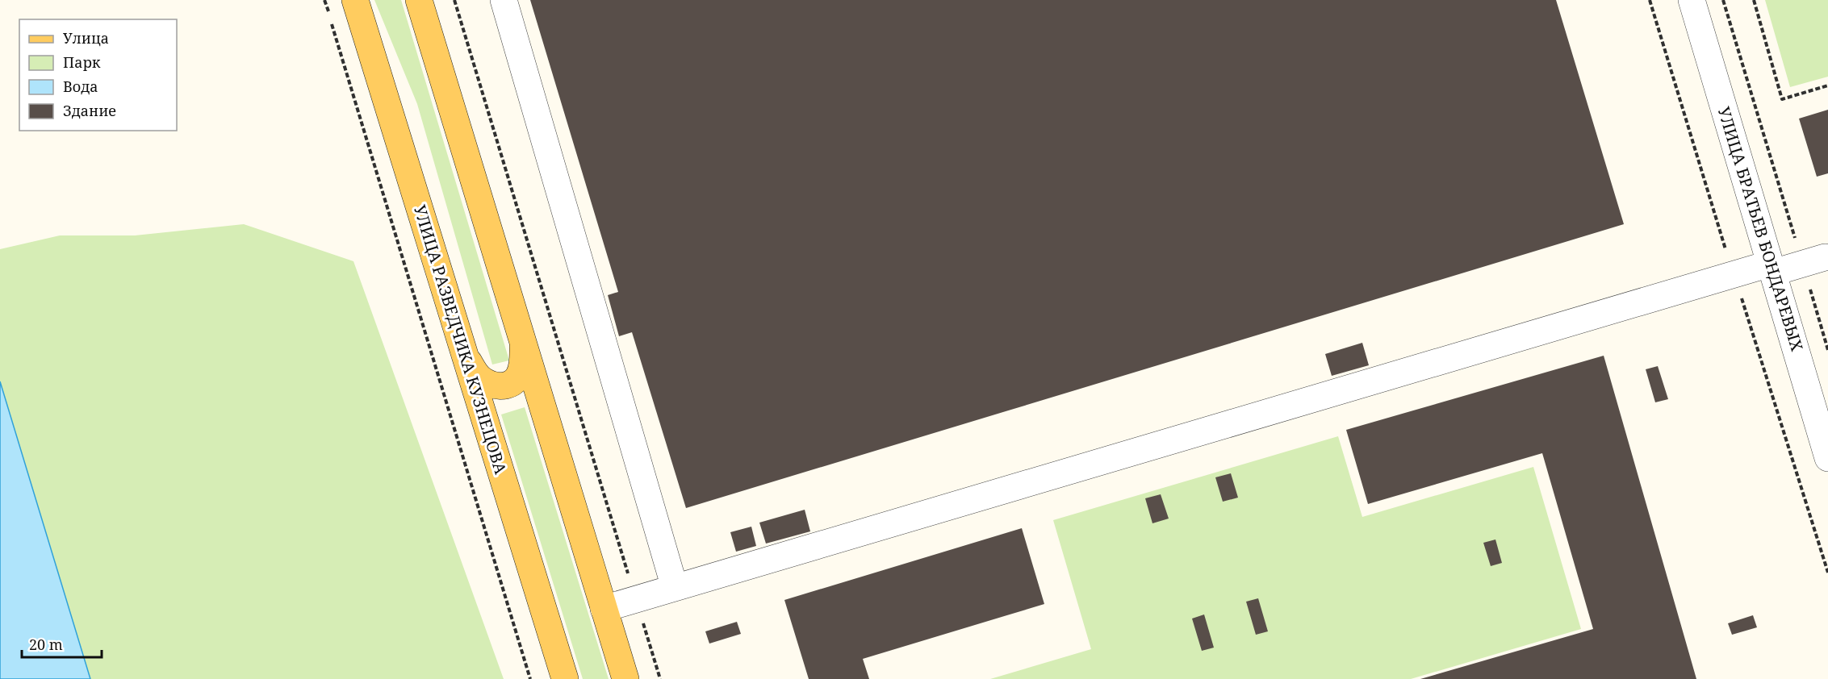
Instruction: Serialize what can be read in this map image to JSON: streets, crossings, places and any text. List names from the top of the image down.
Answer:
{
  "streets": {
    "main road": ["УЛИЦА РАЗВЕДЧИКА КУЗНЕЦОВА"],
    "street": ["УЛИЦА БРАТЬЕВ БОНДАРЕВЫХ"]
  },
  "legend": [
    "Улица",
    "Парк",
    "Вода",
    "Здание"
  ],
  "scale_bar": "20 m"
}
